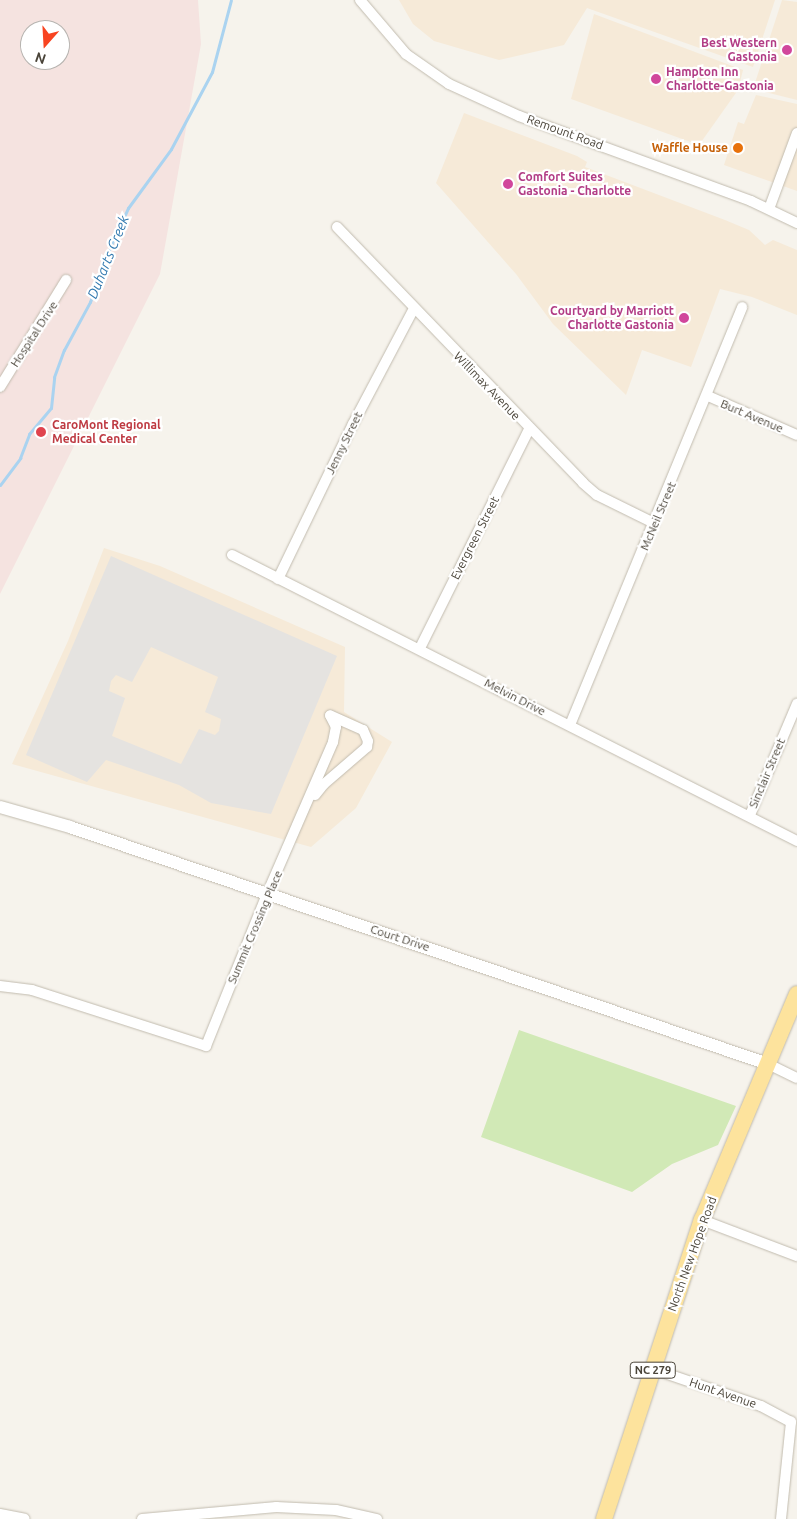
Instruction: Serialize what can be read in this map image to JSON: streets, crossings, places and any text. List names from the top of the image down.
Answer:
{
  "streets": {
    "main road": ["North New Hope Road", "NC 279"],
    "street": [
      "Remount Road",
      "Hospital Drive",
      "Willimax Avenue",
      "Burt Avenue",
      "Jenny Street",
      "McNeil Street",
      "Evergreen Street",
      "Melvin Drive",
      "Sinclair Street",
      "Summit Crossing Place",
      "Court Drive",
      "Hunt Avenue"
    ]
  },
  "crossings": [
    ["Willimax Avenue", "Jenny Street"],
    ["Willimax Avenue", "McNeil Street"],
    ["Willimax Avenue", "Evergreen Street"],
    ["Burt Avenue", "McNeil Street"],
    ["Jenny Street", "Melvin Drive"],
    ["McNeil Street", "Melvin Drive"],
    ["Evergreen Street", "Melvin Drive"],
    ["Melvin Drive", "Sinclair Street"],
    ["Summit Crossing Place", "Court Drive"],
    ["Court Drive", "North New Hope Road"],
    ["North New Hope Road", "Hunt Avenue"]
  ],
  "water": ["Duharts Creek"],
  "places": [
    "Best Western Gastonia",
    "Hampton Inn Charlotte-Gastonia",
    "Waffle House",
    "Comfort Suites Gastonia - Charlotte",
    "Courtyard by Marriott Charlotte Gastonia",
    "CaroMont Regional Medical Center"
  ],
  "north": "bottom"
}
